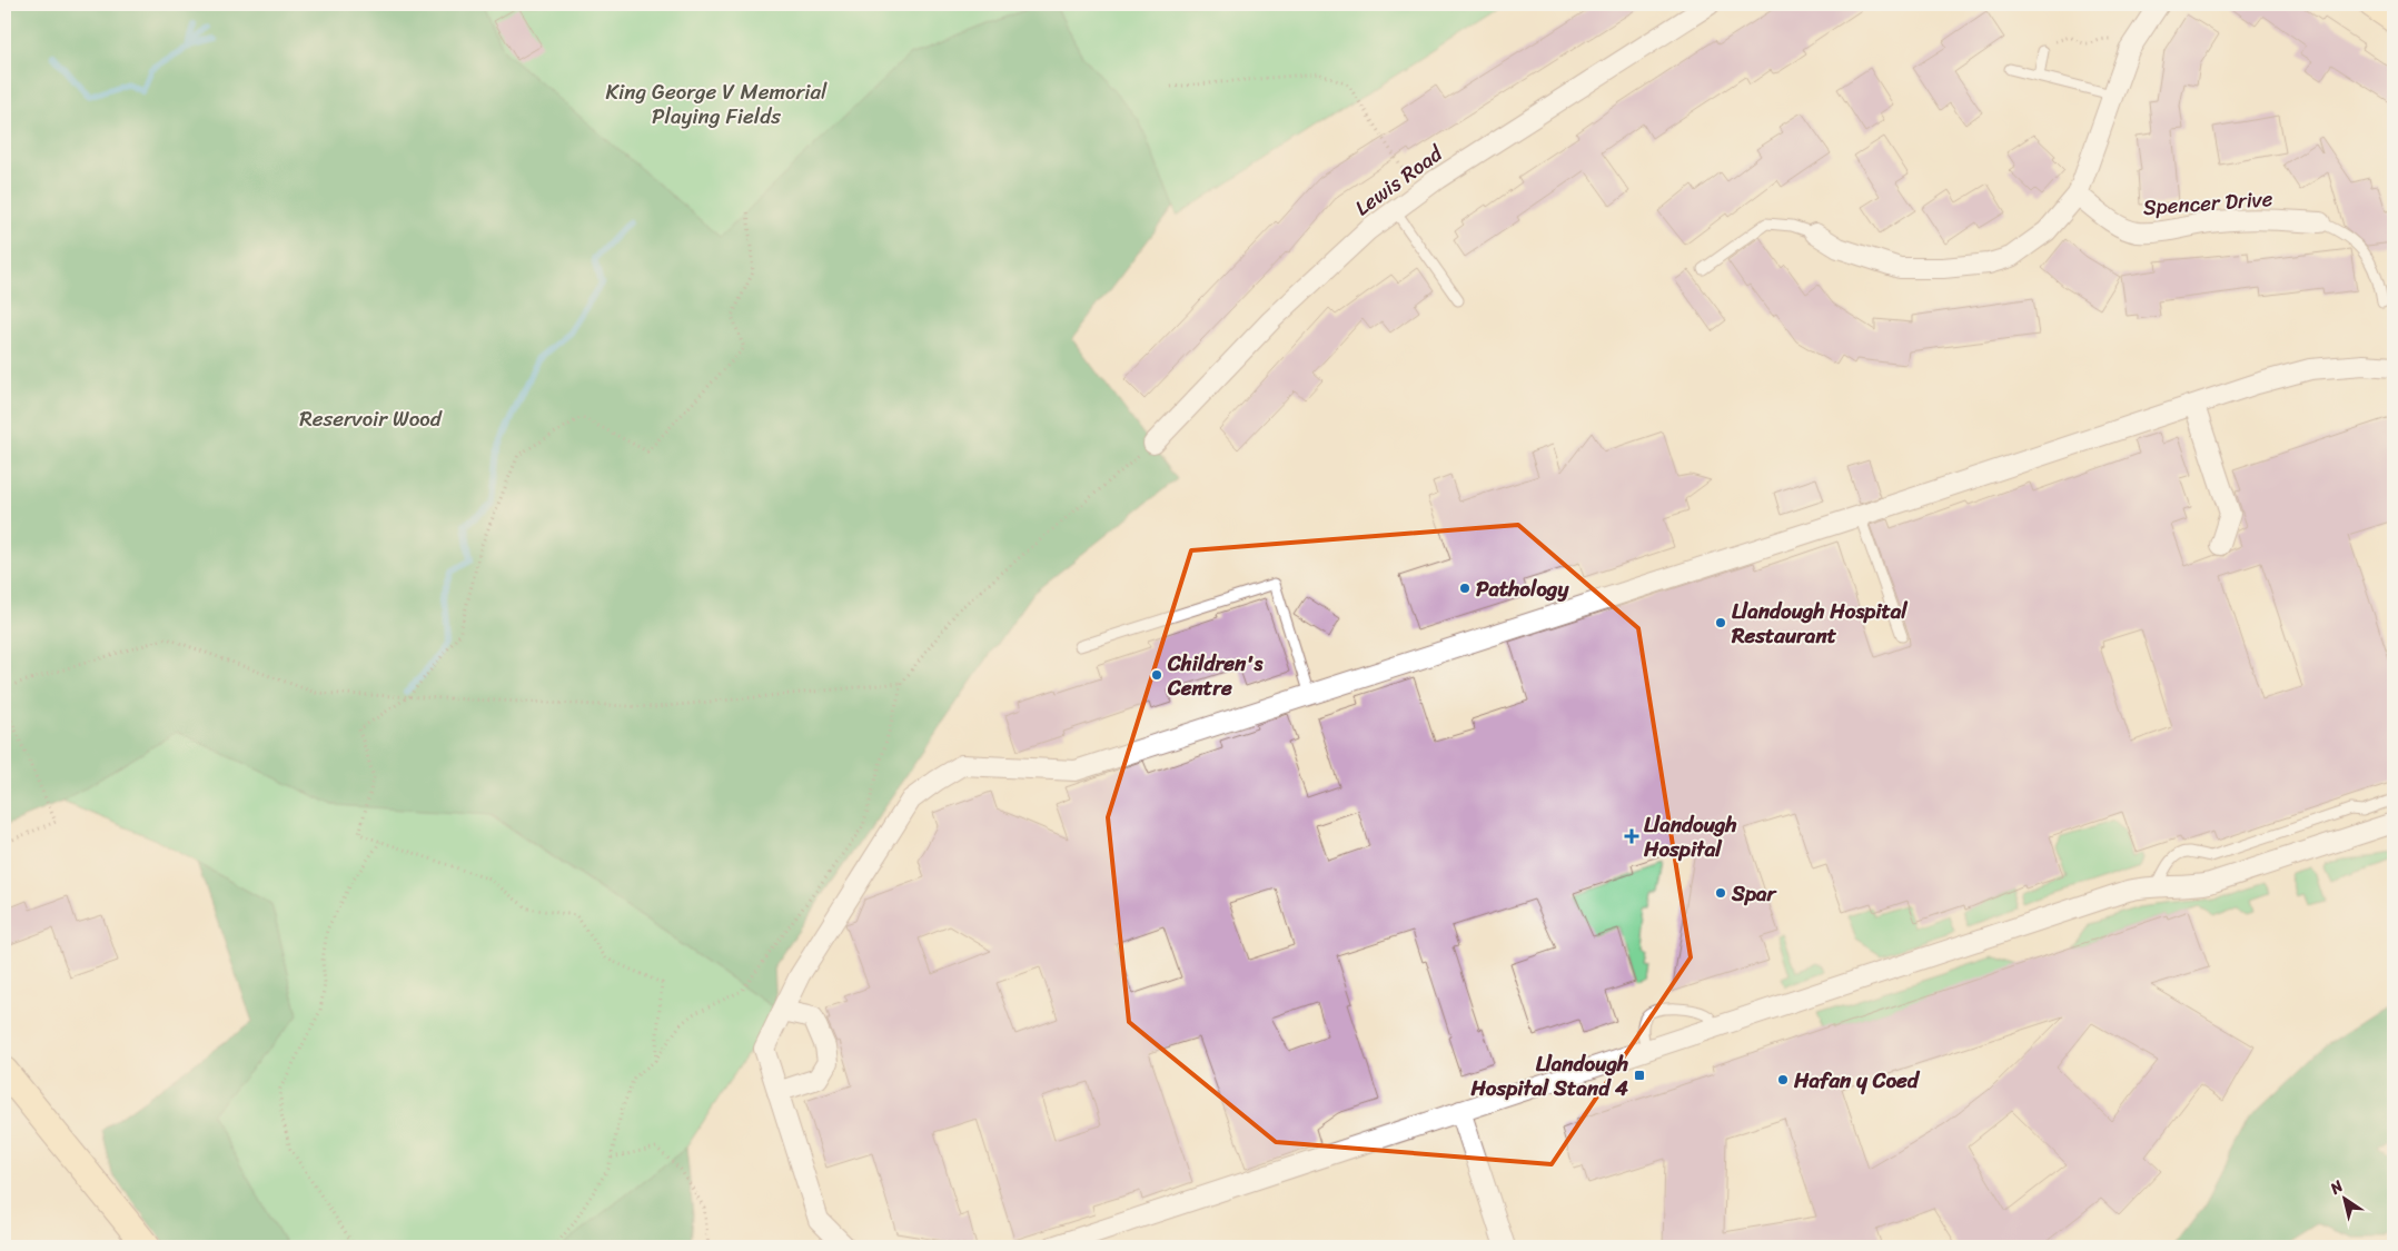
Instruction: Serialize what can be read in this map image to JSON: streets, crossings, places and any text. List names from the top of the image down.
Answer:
{
  "streets": {
    "street": ["Lewis Road", "Spencer Drive"]
  },
  "parks": ["King George V Memorial Playing Fields", "Reservoir Wood"],
  "places": {
    "other": [
      "Pathology",
      "Llandough Hospital Restaurant",
      "Children's Centre",
      "Spar",
      "Hafan y Coed"
    ],
    "health": ["Llandough Hospital"],
    "transit": ["Llandough Hospital Stand 4"]
  },
  "north": "top left"
}
